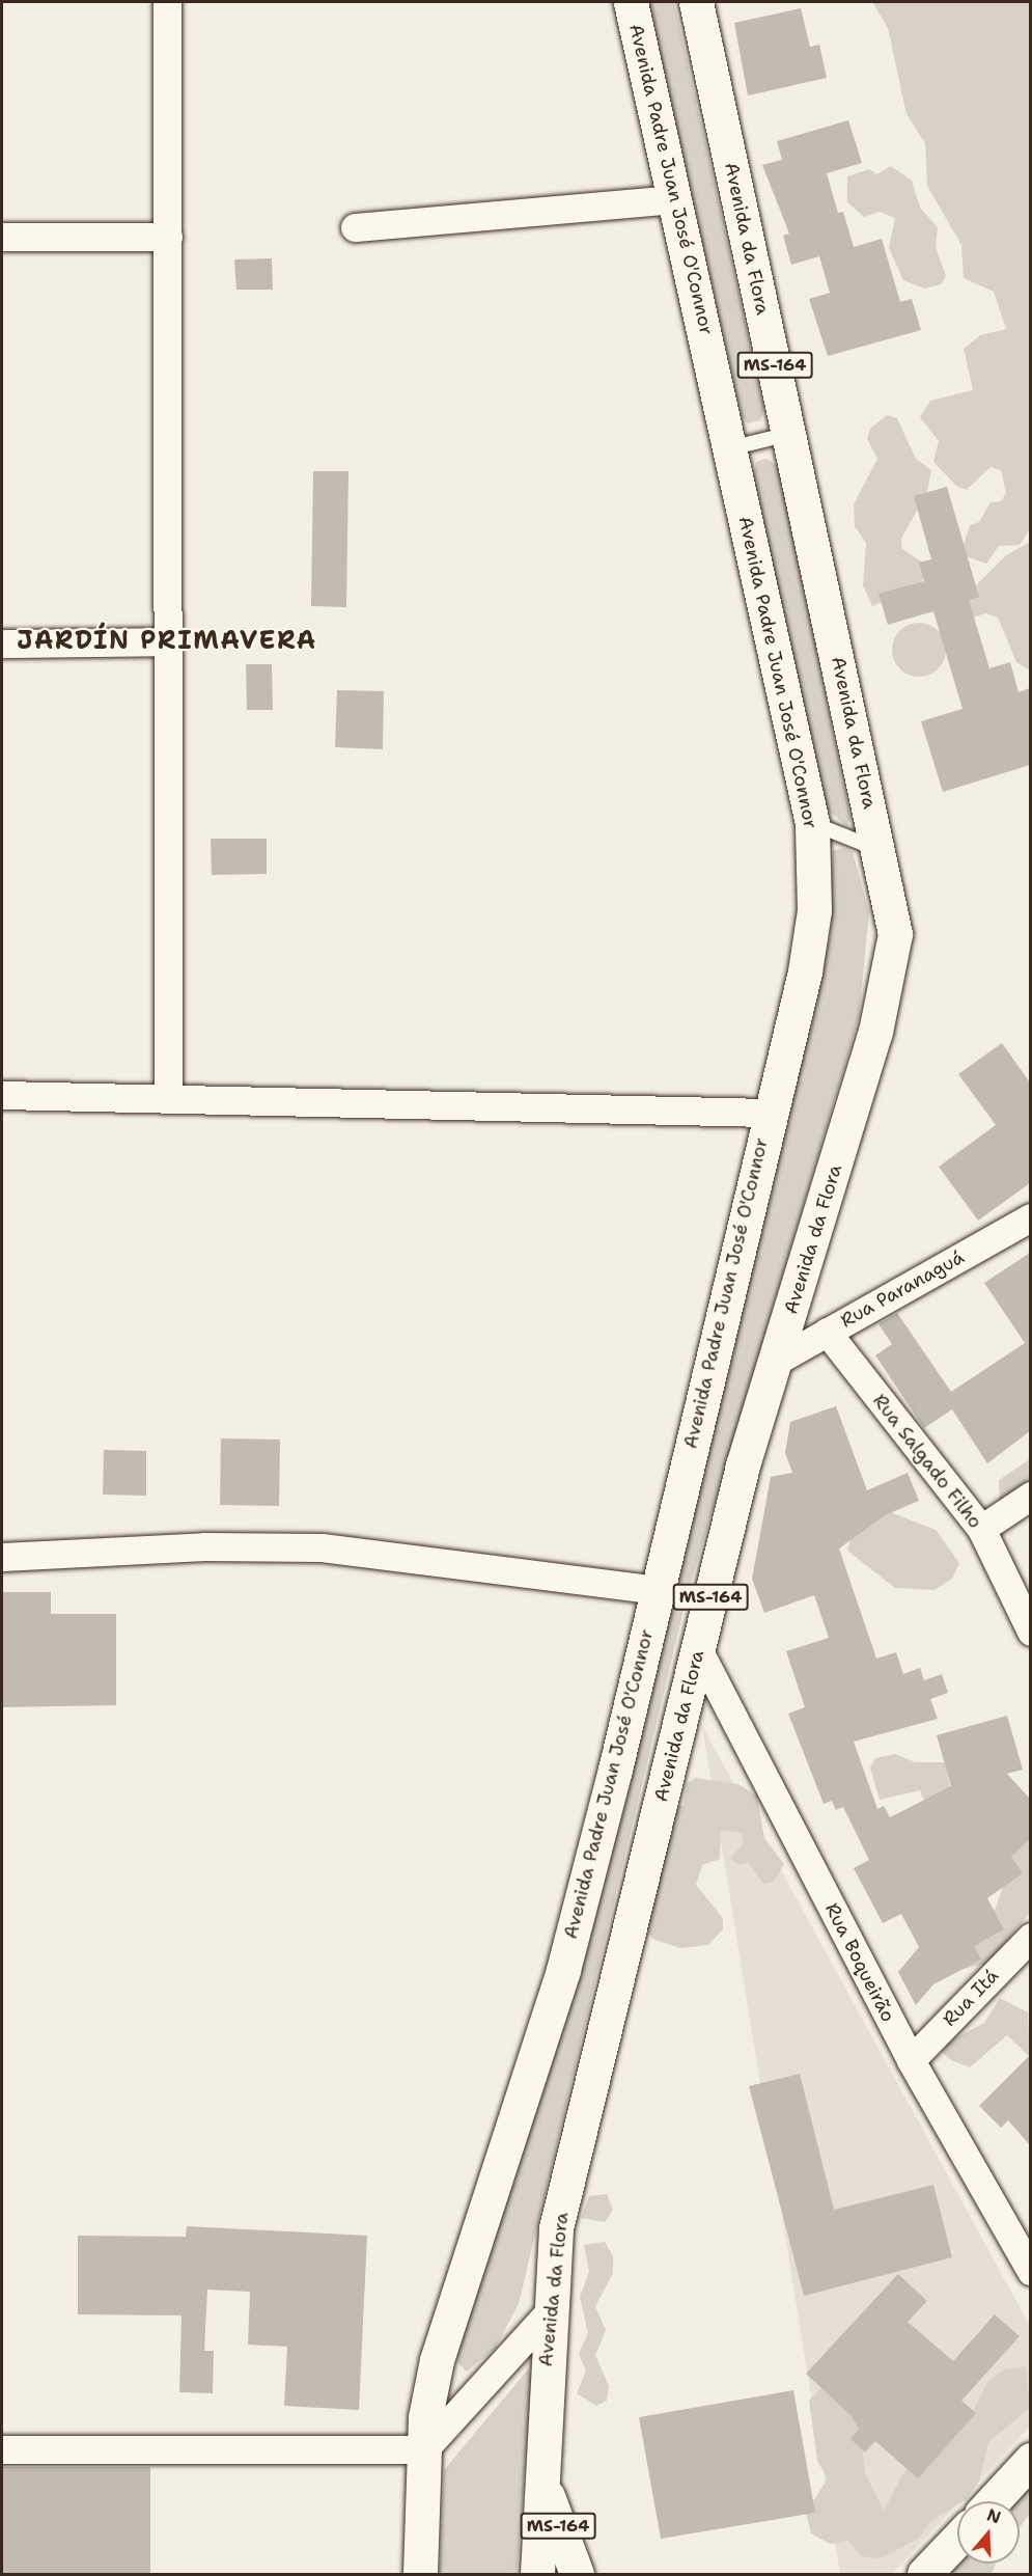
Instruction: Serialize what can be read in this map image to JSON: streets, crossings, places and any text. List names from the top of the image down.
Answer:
{
  "streets": {
    "main road": ["Avenida Padre Juan José O'Connor", "Avenida da Flora", "MS-164"],
    "street": [
      "Rua Paranaguá",
      "Rua Salgado Filho",
      "Rua Boqueirão",
      "Rua Itá"
    ]
  },
  "crossings": [
    ["Avenida da Flora", "Rua Paranaguá"],
    ["Avenida da Flora", "Rua Boqueirão"],
    ["Rua Paranaguá", "Rua Salgado Filho"],
    ["Rua Boqueirão", "Rua Itá"]
  ],
  "districts": ["JARDÍN PRIMAVERA"],
  "north": "top"
}
